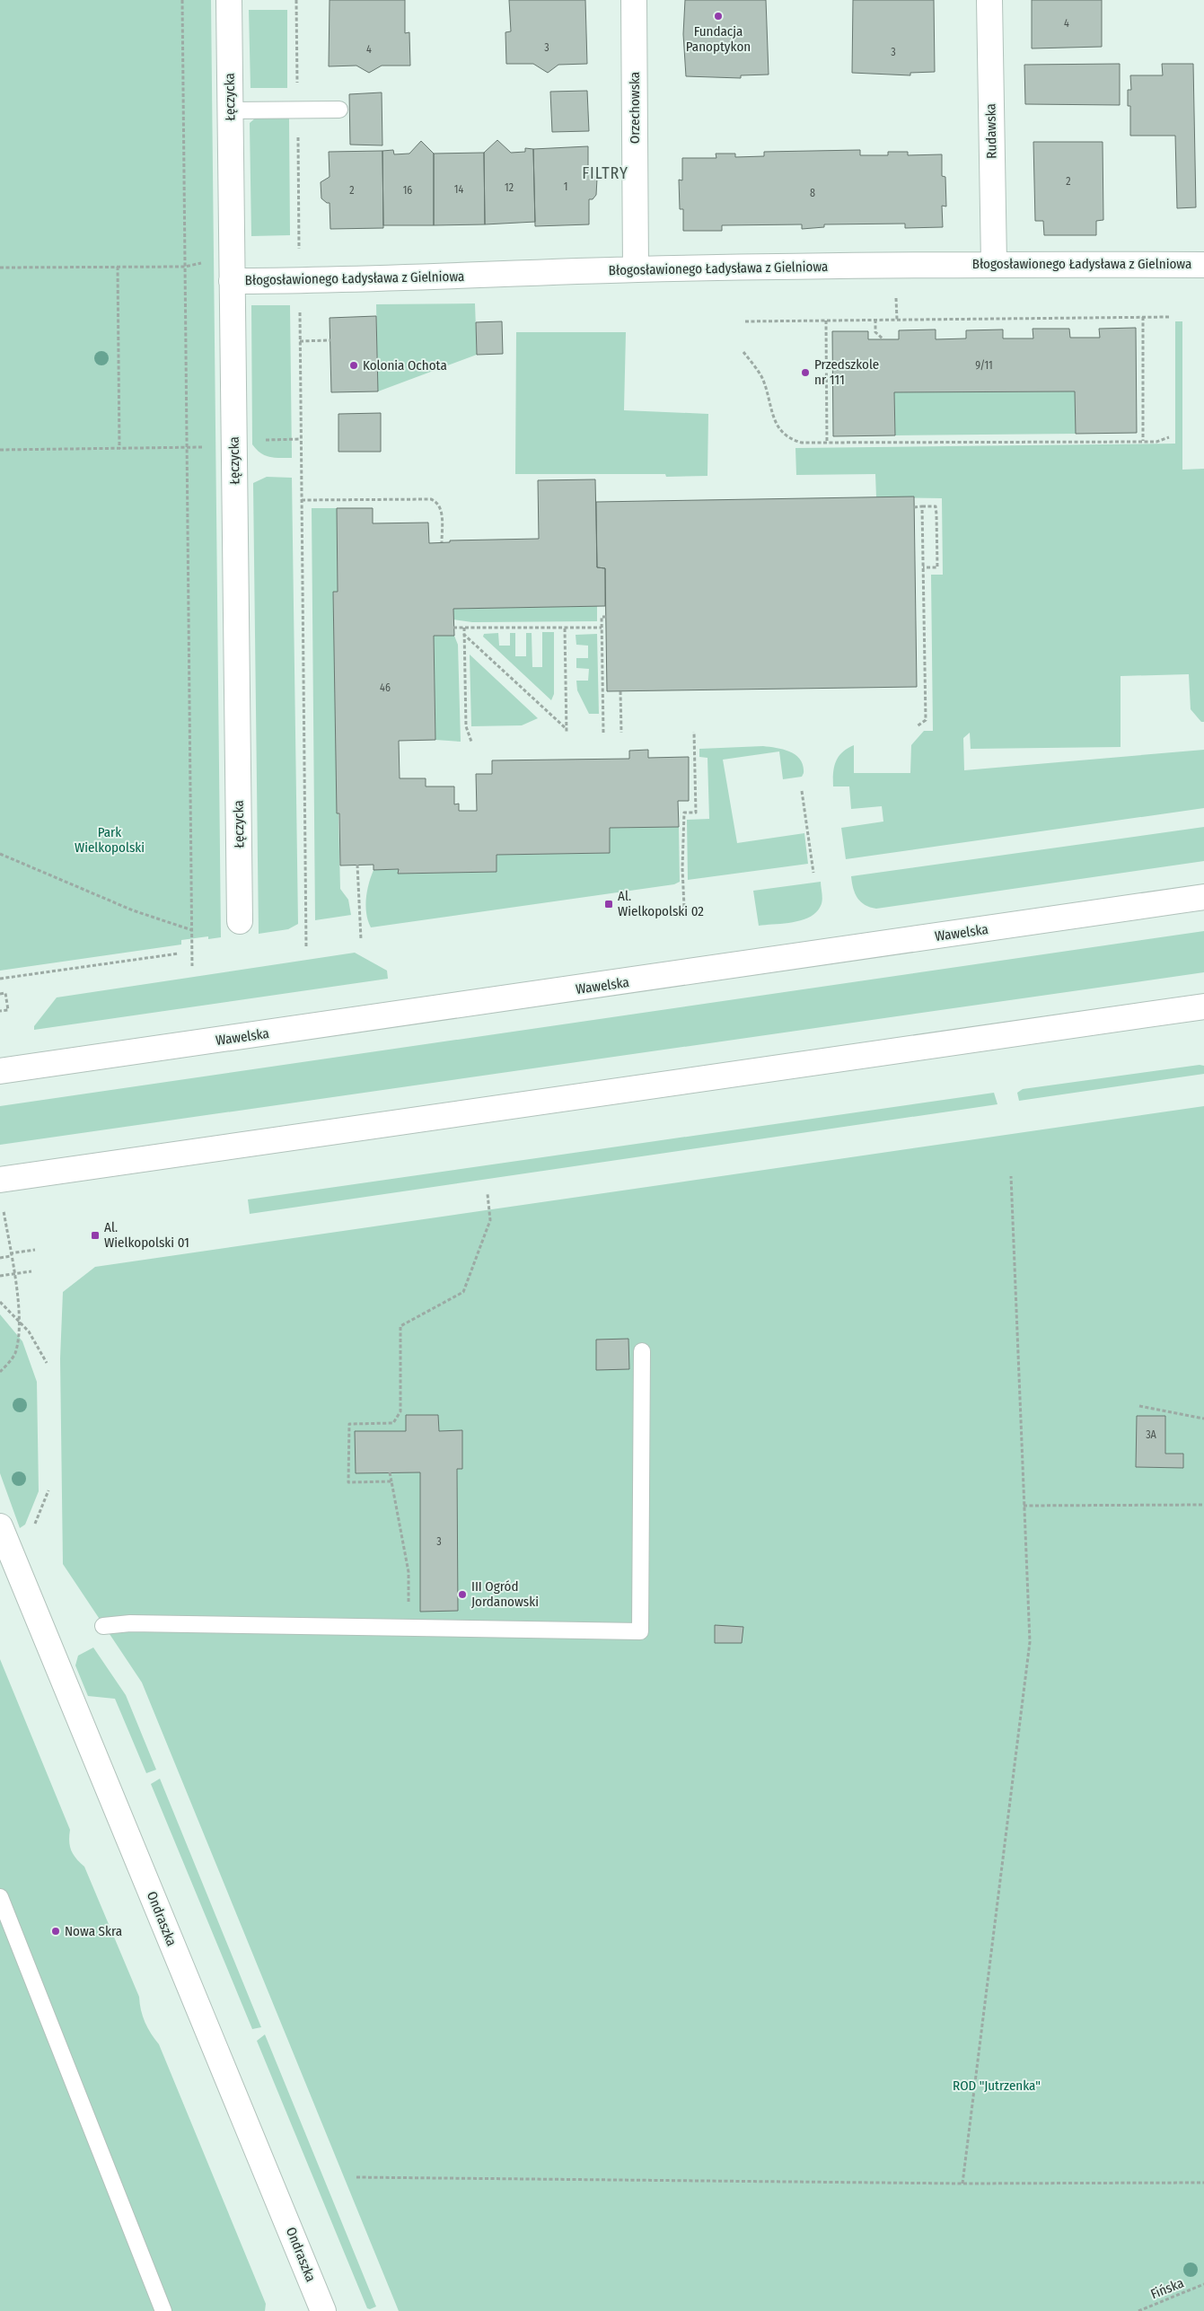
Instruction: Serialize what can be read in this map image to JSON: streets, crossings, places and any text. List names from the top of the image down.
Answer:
{
  "streets": {
    "street": [
      "Łęczycka",
      "Orzechowska",
      "Rudawska",
      "Błogosławionego Ładysława z Gielniowa",
      "Wawelska",
      "Ondraszka"
    ],
    "path": ["Fińska"]
  },
  "crossings": [
    ["Łęczycka", "Błogosławionego Ładysława z Gielniowa"],
    ["Orzechowska", "Błogosławionego Ładysława z Gielniowa"],
    ["Rudawska", "Błogosławionego Ładysława z Gielniowa"]
  ],
  "districts": ["FILTRY"],
  "parks": ["Park Wielkopolski", "ROD \"Jutrzenka\""],
  "places": {
    "other": [
      "Fundacja Panoptykon",
      "Kolonia Ochota",
      "Przedszkole nr 111",
      "III Ogród Jordanowski",
      "Nowa Skra"
    ],
    "transit": ["Al. Wielkopolski 02", "Al. Wielkopolski 01"]
  },
  "house_numbers": [
    "4",
    "3",
    "4",
    "3",
    "2",
    "1",
    "12",
    "14",
    "2",
    "16",
    "8",
    "9/11",
    "46",
    "3A",
    "3"
  ]
}
